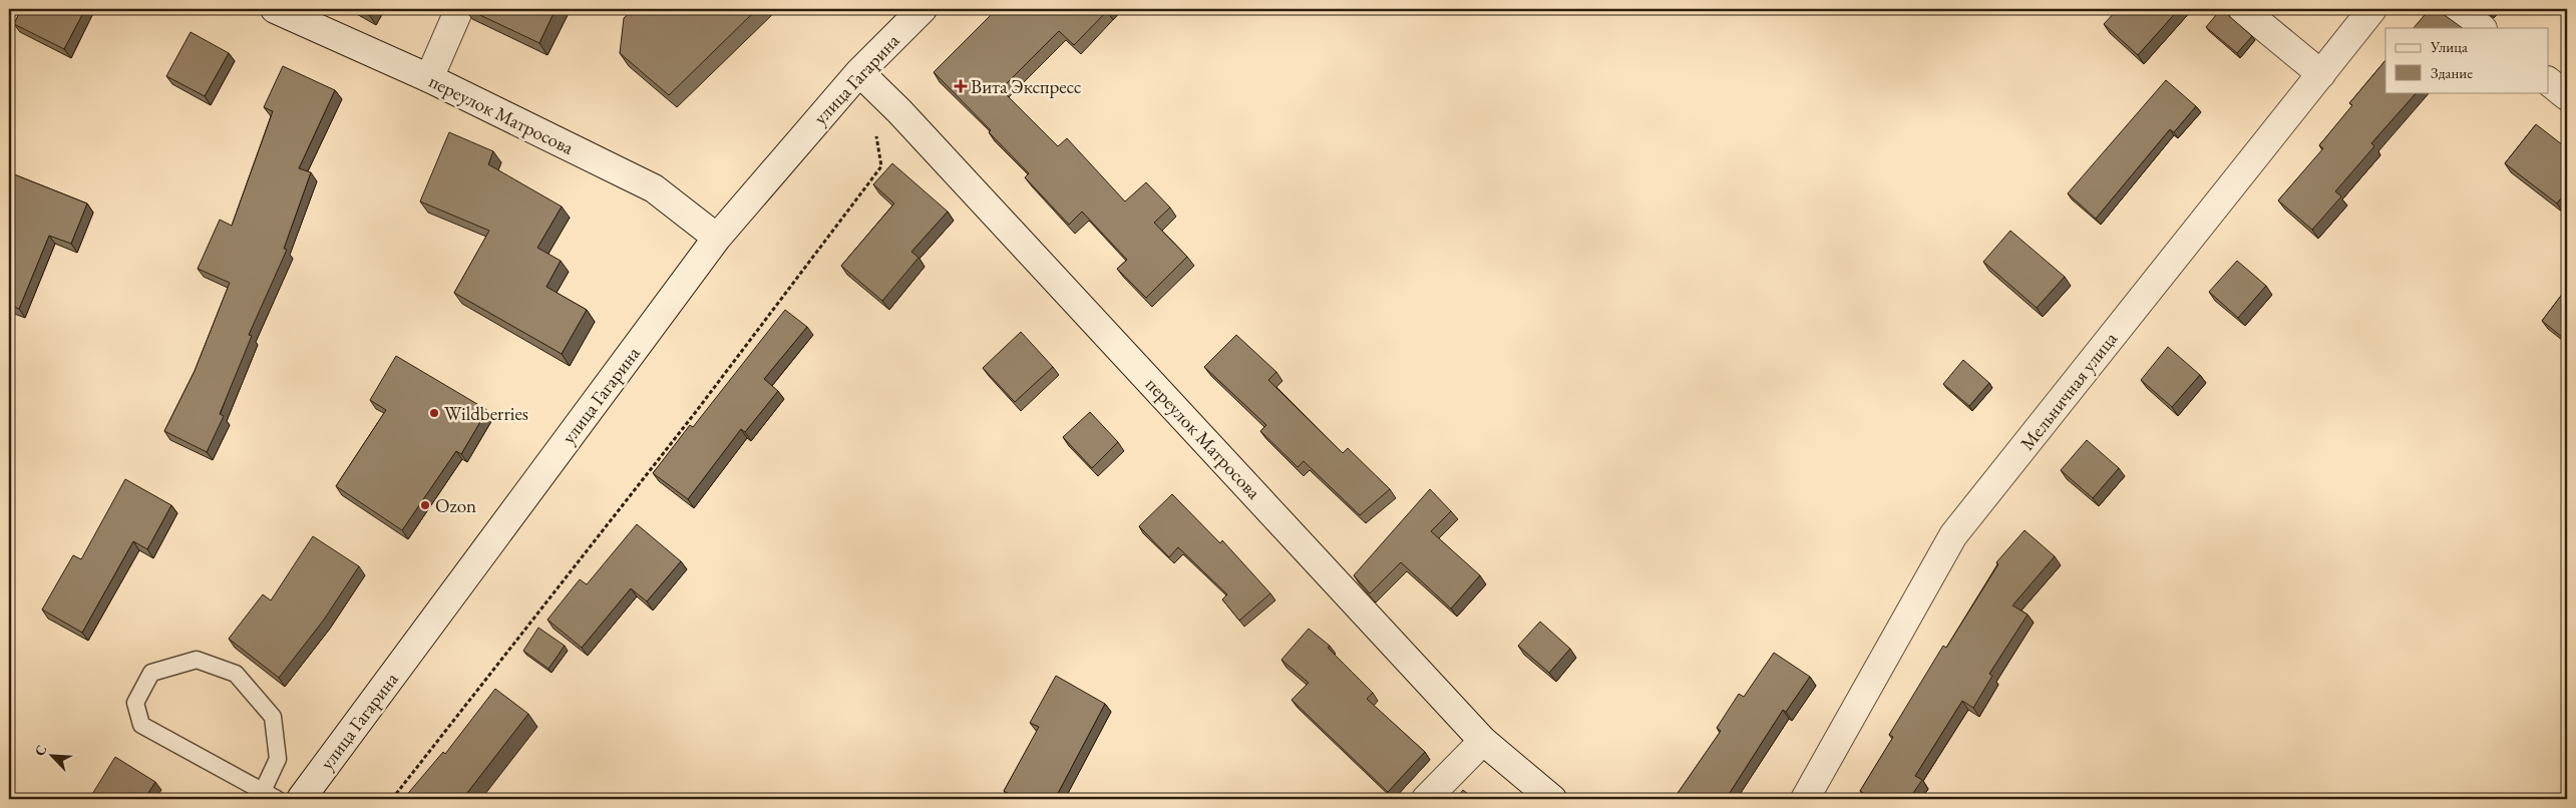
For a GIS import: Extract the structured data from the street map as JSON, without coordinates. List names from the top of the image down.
{
  "streets": {
    "main road": ["улица Гагарина", "переулок Матросова", "Мельничная улица"]
  },
  "crossings": [
    ["улица Гагарина", "переулок Матросова"]
  ],
  "places": {
    "health": ["Вита Экспресс"],
    "other": ["Wildberries", "Ozon"]
  },
  "legend": ["Улица", "Здание"],
  "north": "top left"
}
